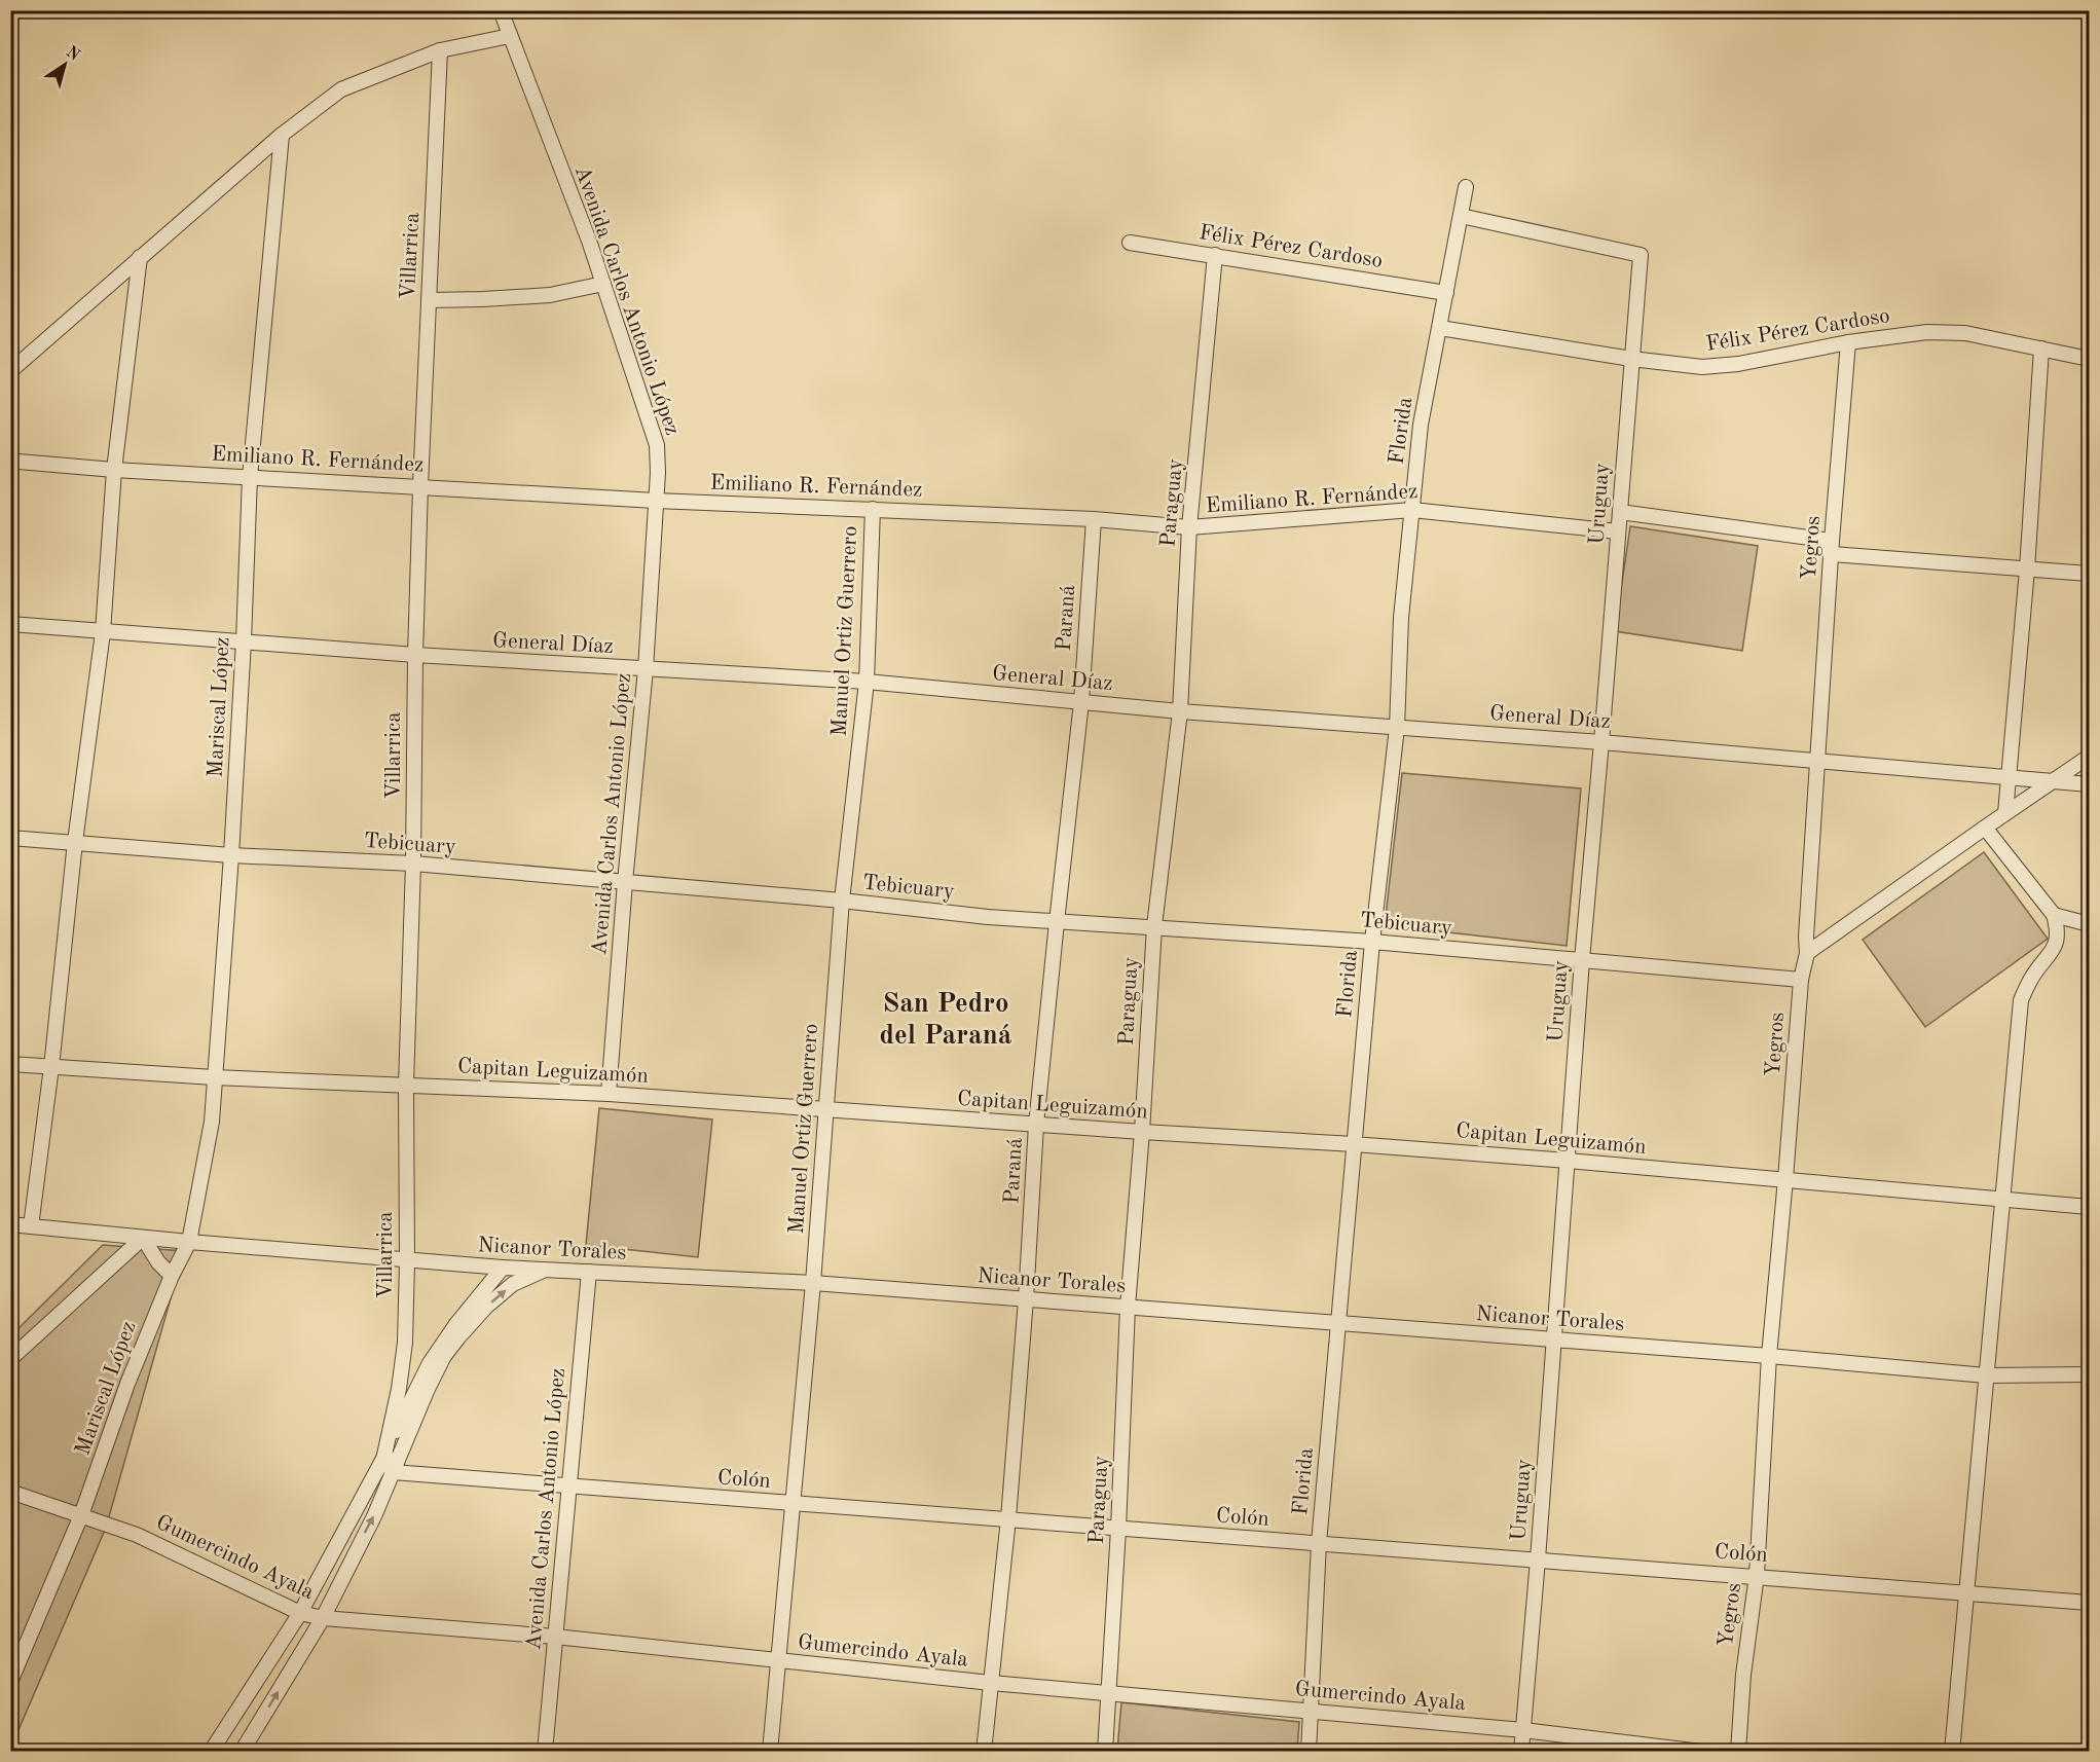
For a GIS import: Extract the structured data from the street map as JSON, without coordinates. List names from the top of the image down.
{
  "streets": {
    "street": [
      "Félix Pérez Cardoso",
      "Villarrica",
      "Avenida Carlos Antonio López",
      "Florida",
      "Emiliano R. Fernández",
      "Paraguay",
      "Uruguay",
      "Yegros",
      "Paraná",
      "Manuel Ortiz Guerrero",
      "General Díaz",
      "Mariscal López",
      "Tebicuary",
      "Capitan Leguizamón",
      "Nicanor Torales",
      "Colón",
      "Gumercindo Ayala"
    ]
  },
  "crossings": [
    ["Félix Pérez Cardoso", "Florida"],
    ["Félix Pérez Cardoso", "Paraguay"],
    ["Félix Pérez Cardoso", "Uruguay"],
    ["Félix Pérez Cardoso", "Yegros"],
    ["Villarrica", "Emiliano R. Fernández"],
    ["Villarrica", "General Díaz"],
    ["Villarrica", "Tebicuary"],
    ["Villarrica", "Capitan Leguizamón"],
    ["Villarrica", "Nicanor Torales"],
    ["Villarrica", "Gumercindo Ayala"],
    ["Avenida Carlos Antonio López", "Emiliano R. Fernández"],
    ["Avenida Carlos Antonio López", "General Díaz"],
    ["Avenida Carlos Antonio López", "Tebicuary"],
    ["Avenida Carlos Antonio López", "Capitan Leguizamón"],
    ["Avenida Carlos Antonio López", "Nicanor Torales"],
    ["Avenida Carlos Antonio López", "Colón"],
    ["Avenida Carlos Antonio López", "Gumercindo Ayala"],
    ["Florida", "Emiliano R. Fernández"],
    ["Florida", "Uruguay"],
    ["Florida", "General Díaz"],
    ["Florida", "Tebicuary"],
    ["Florida", "Capitan Leguizamón"],
    ["Florida", "Nicanor Torales"],
    ["Florida", "Colón"],
    ["Florida", "Gumercindo Ayala"],
    ["Emiliano R. Fernández", "Paraguay"],
    ["Emiliano R. Fernández", "Uruguay"],
    ["Emiliano R. Fernández", "Paraná"],
    ["Emiliano R. Fernández", "Manuel Ortiz Guerrero"],
    ["Emiliano R. Fernández", "Mariscal López"],
    ["Paraguay", "General Díaz"],
    ["Paraguay", "Tebicuary"],
    ["Paraguay", "Capitan Leguizamón"],
    ["Paraguay", "Nicanor Torales"],
    ["Paraguay", "Colón"],
    ["Paraguay", "Gumercindo Ayala"],
    ["Uruguay", "General Díaz"],
    ["Uruguay", "Tebicuary"],
    ["Uruguay", "Capitan Leguizamón"],
    ["Uruguay", "Nicanor Torales"],
    ["Uruguay", "Colón"],
    ["Uruguay", "Gumercindo Ayala"],
    ["Yegros", "General Díaz"],
    ["Yegros", "Tebicuary"],
    ["Yegros", "Capitan Leguizamón"],
    ["Yegros", "Nicanor Torales"],
    ["Yegros", "Colón"],
    ["Paraná", "General Díaz"],
    ["Paraná", "Tebicuary"],
    ["Paraná", "Capitan Leguizamón"],
    ["Paraná", "Nicanor Torales"],
    ["Paraná", "Colón"],
    ["Paraná", "Gumercindo Ayala"],
    ["Manuel Ortiz Guerrero", "General Díaz"],
    ["Manuel Ortiz Guerrero", "Tebicuary"],
    ["Manuel Ortiz Guerrero", "Capitan Leguizamón"],
    ["Manuel Ortiz Guerrero", "Nicanor Torales"],
    ["Manuel Ortiz Guerrero", "Colón"],
    ["Manuel Ortiz Guerrero", "Gumercindo Ayala"],
    ["General Díaz", "Mariscal López"],
    ["Mariscal López", "Tebicuary"],
    ["Mariscal López", "Capitan Leguizamón"],
    ["Mariscal López", "Nicanor Torales"],
    ["Mariscal López", "Gumercindo Ayala"]
  ],
  "districts": ["San Pedro del Paraná"],
  "north": "top right"
}
